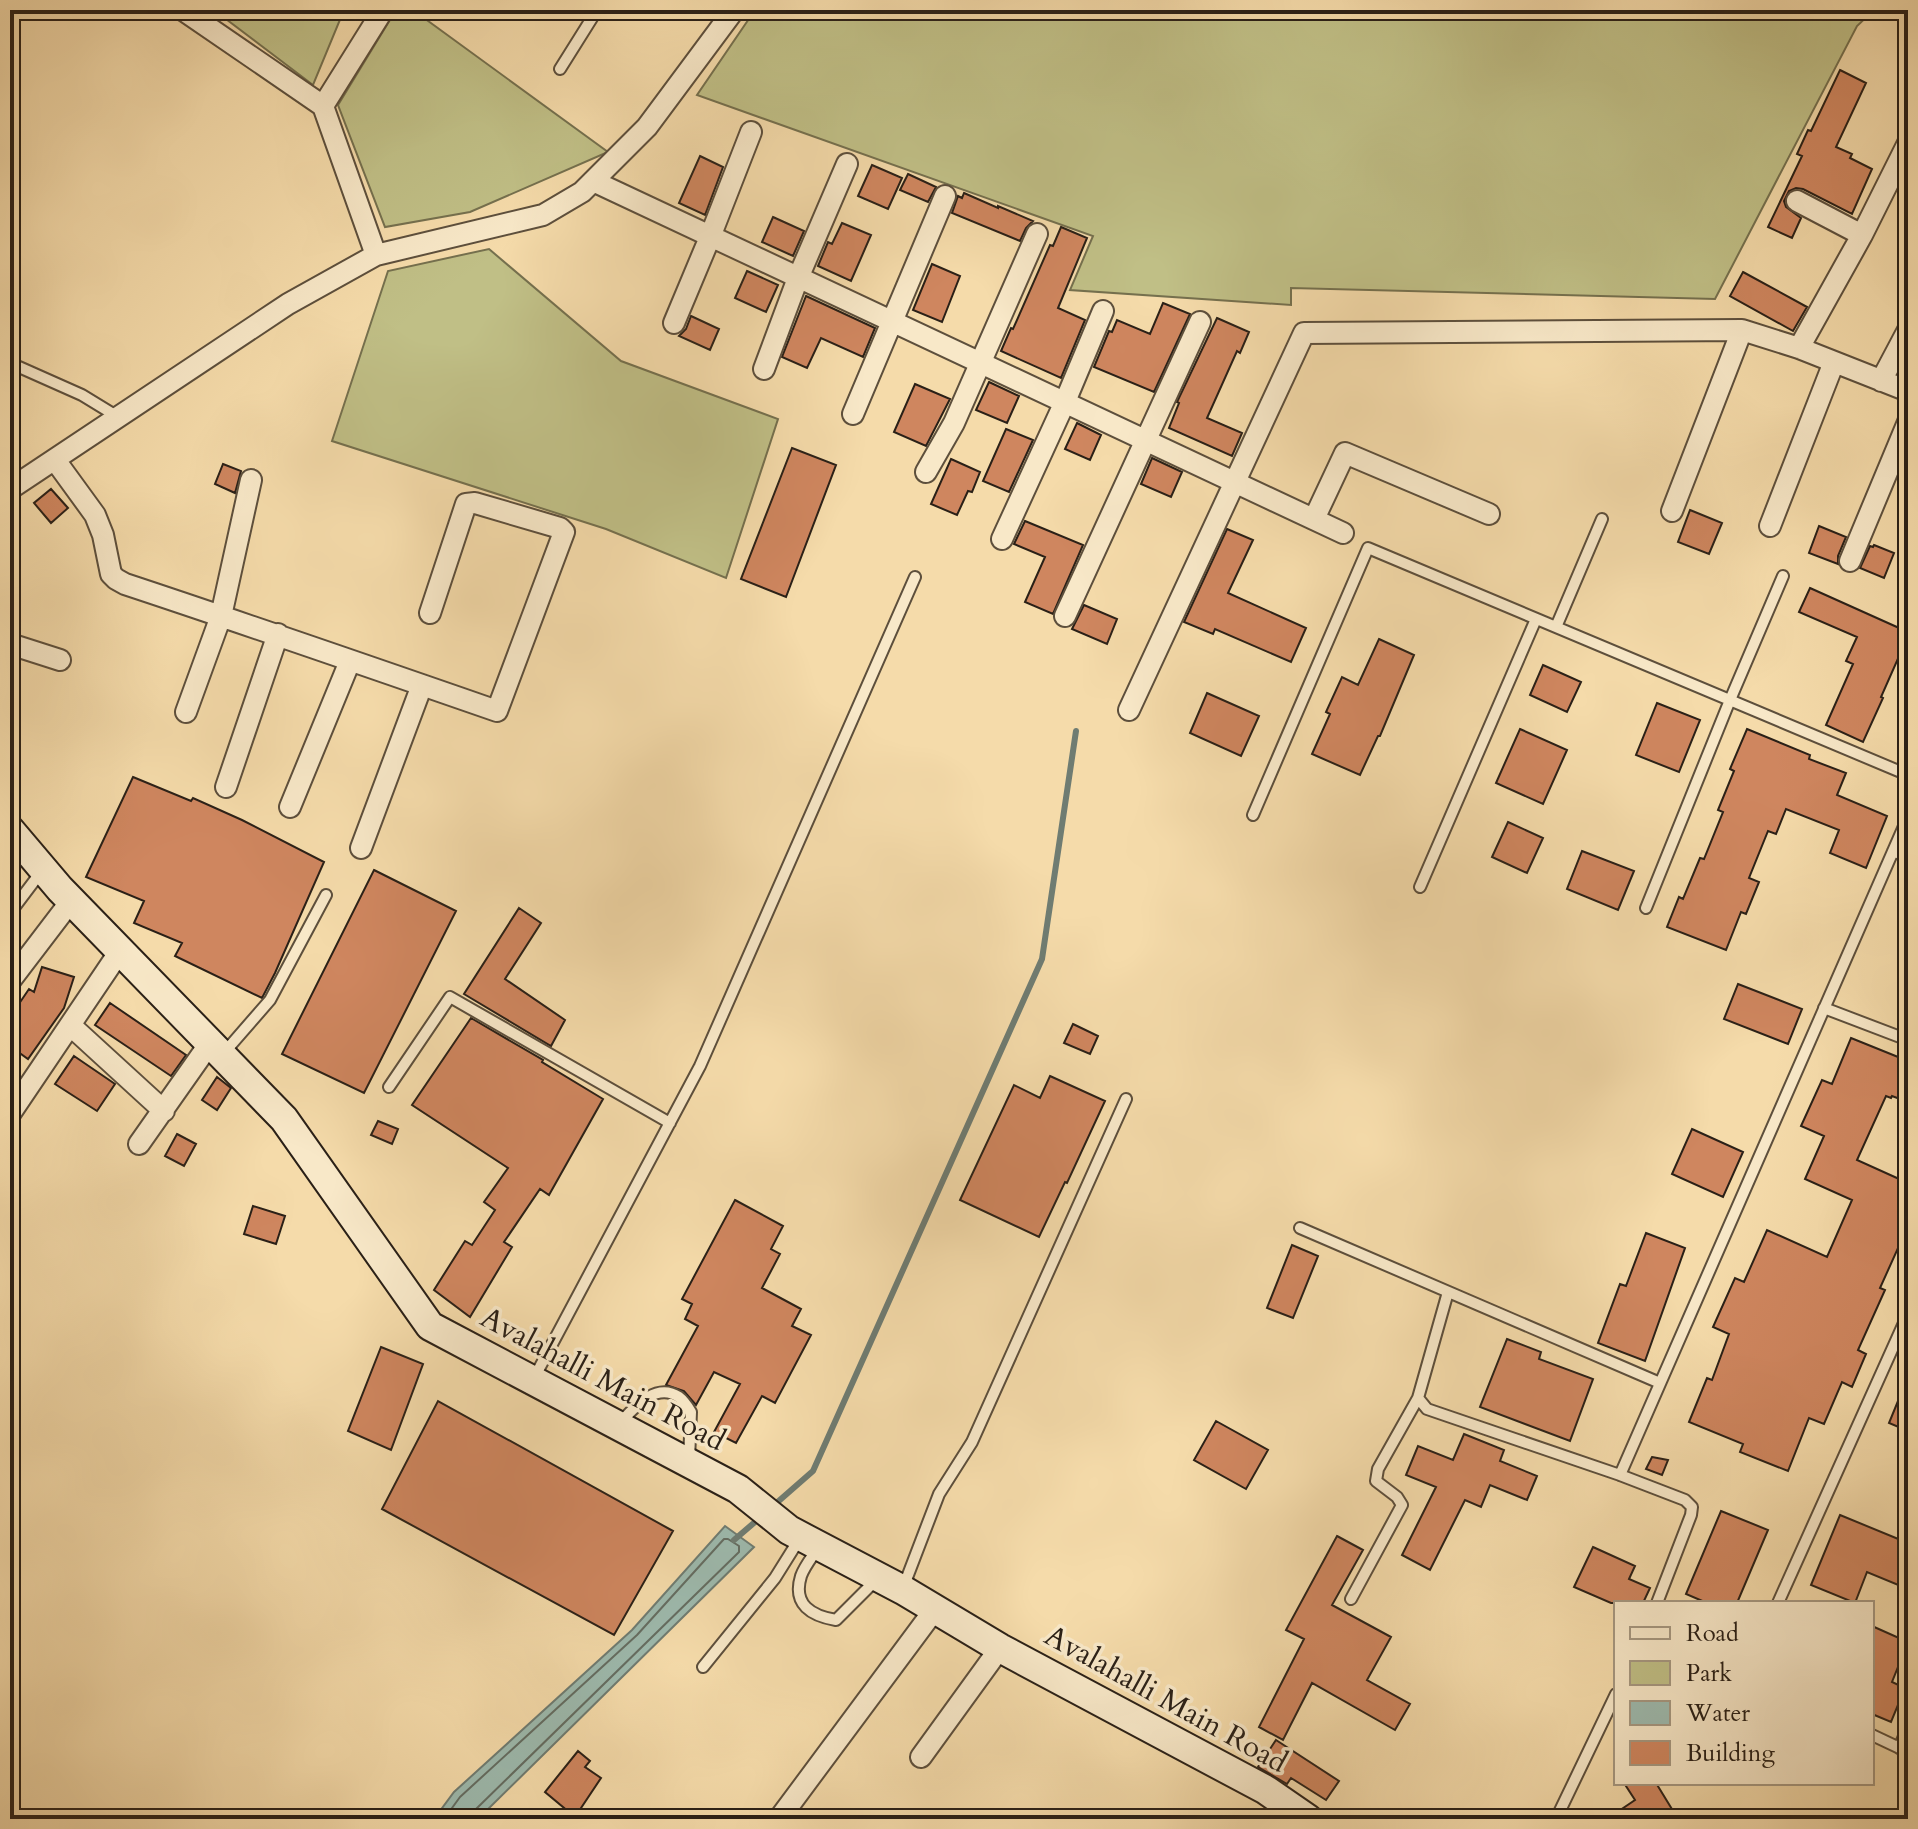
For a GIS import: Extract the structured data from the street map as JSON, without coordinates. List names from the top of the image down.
{
  "streets": {
    "main road": ["Avalahalli Main Road"]
  },
  "legend": [
    "Road",
    "Park",
    "Water",
    "Building"
  ]
}
